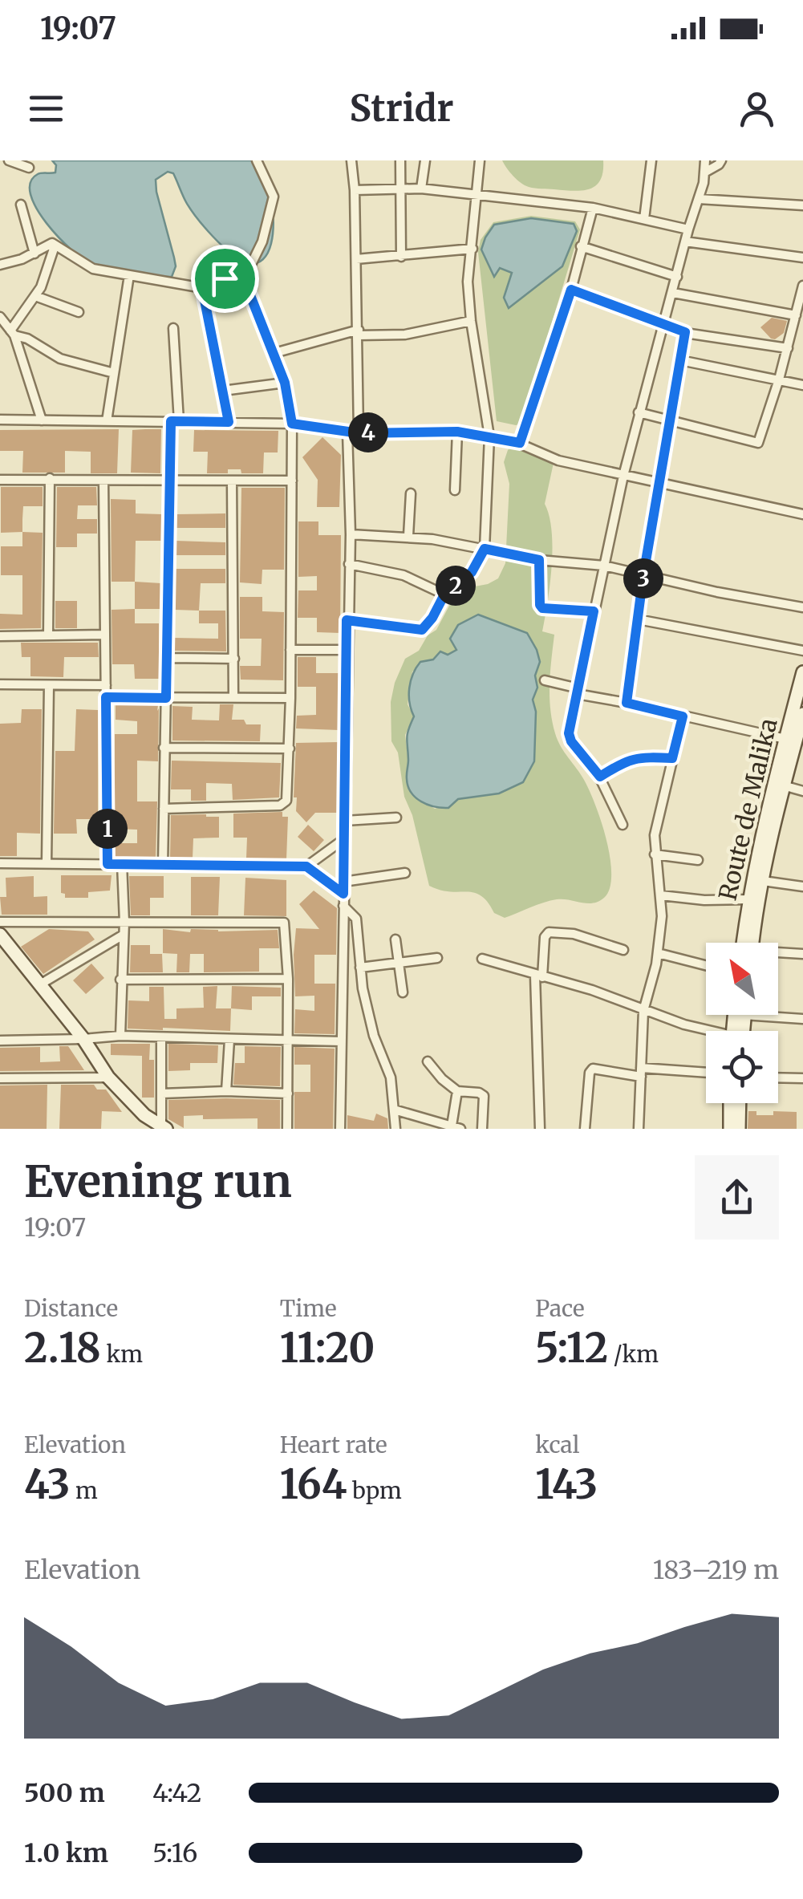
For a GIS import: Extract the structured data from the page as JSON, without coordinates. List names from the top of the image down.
{
  "streets": {
    "main road": ["Route de Malika"]
  },
  "north": "top left",
  "page": {
    "status": "19:07",
    "header": "Stridr",
    "pins": [
      "4",
      "3",
      "2",
      "1"
    ],
    "heading": ["Evening run", "19:07"],
    "stats": [
      ["Distance", "2.18 km"],
      ["Time", "11:20"],
      ["Pace", "5:12 /km"],
      ["Elevation", "43 m"],
      ["Heart rate", "164 bpm"],
      ["kcal", "143"]
    ],
    "chart": ["Elevation", "183–219 m"],
    "list": [
      {
        "name": "500 m",
        "note": "4:42"
      },
      {
        "name": "1.0 km",
        "note": "5:16"
      }
    ]
  }
}
